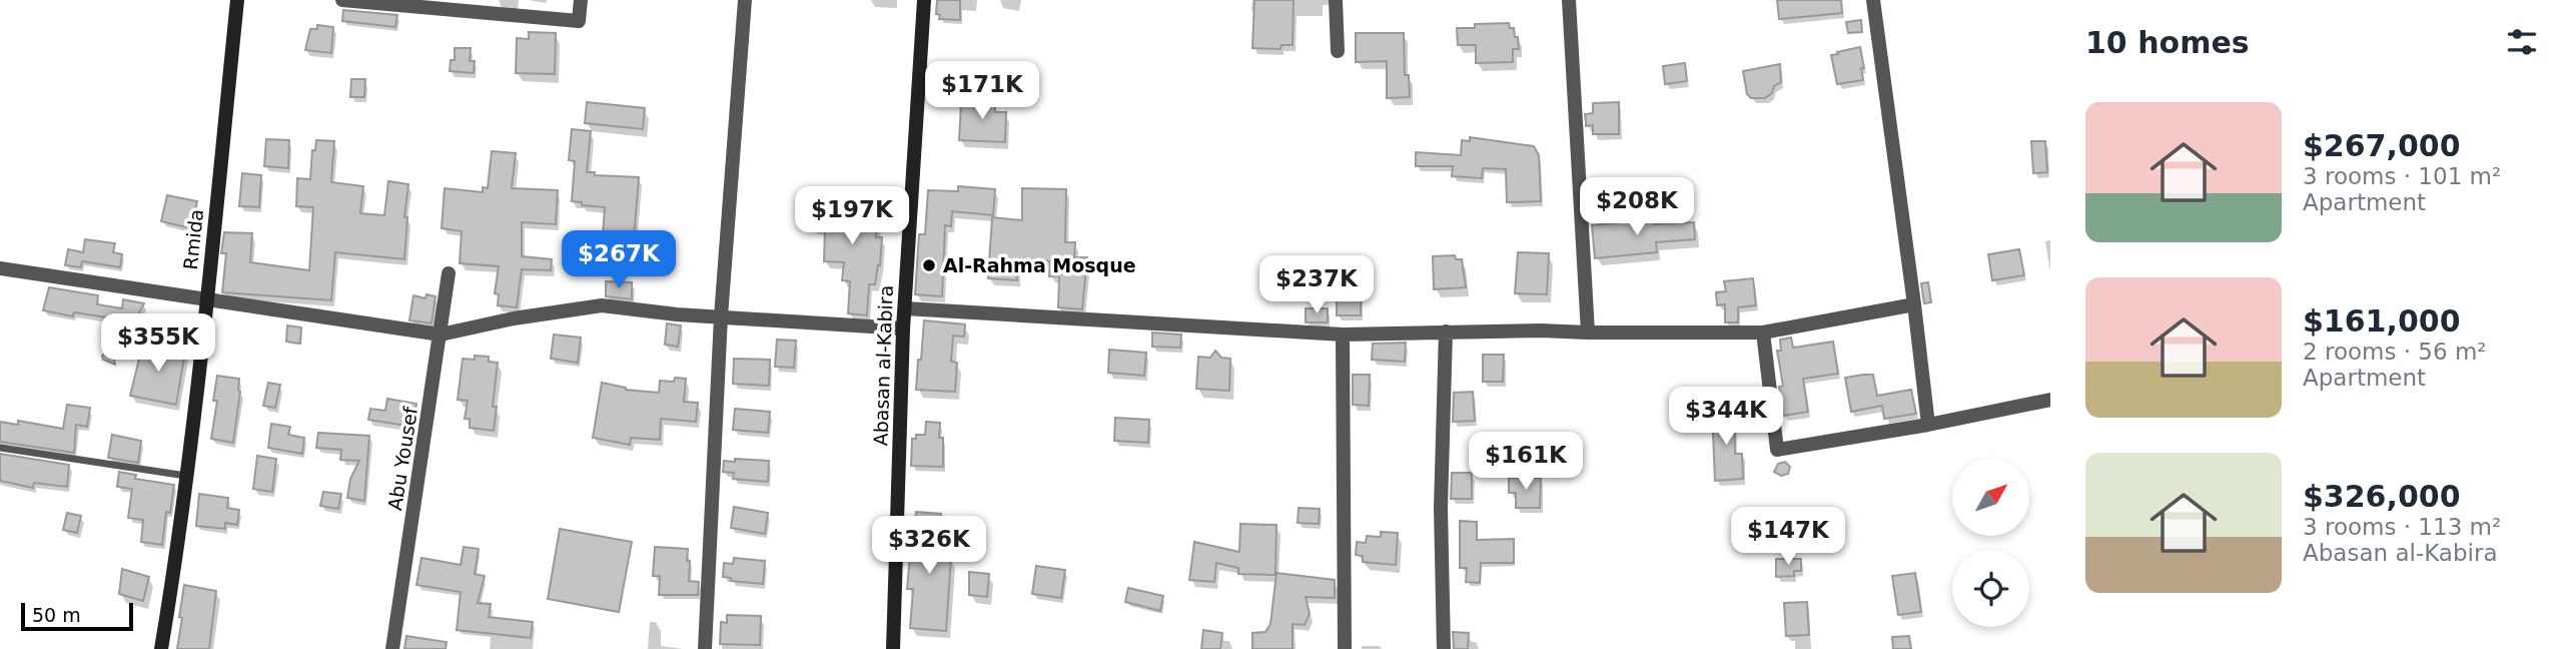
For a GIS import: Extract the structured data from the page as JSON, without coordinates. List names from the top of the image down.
{
  "streets": {
    "street": ["Rmida", "Abasan al-Kabira", "Abu Yousef"]
  },
  "places": ["Al-Rahma Mosque"],
  "scale_bar": "50 m",
  "north": "top right",
  "page": {
    "heading": "10 homes",
    "price": [
      "$171K",
      "$208K",
      "$197K",
      "$267K",
      "$237K",
      "$355K",
      "$344K",
      "$161K",
      "$147K",
      "$326K"
    ],
    "list": [
      {
        "name": "$267,000",
        "note": "3 rooms · 101 m² · Apartment"
      },
      {
        "name": "$161,000",
        "note": "2 rooms · 56 m² · Apartment"
      },
      {
        "name": "$326,000",
        "note": "3 rooms · 113 m² · Abasan al-Kabira"
      }
    ],
    "scale": "50 m"
  }
}
